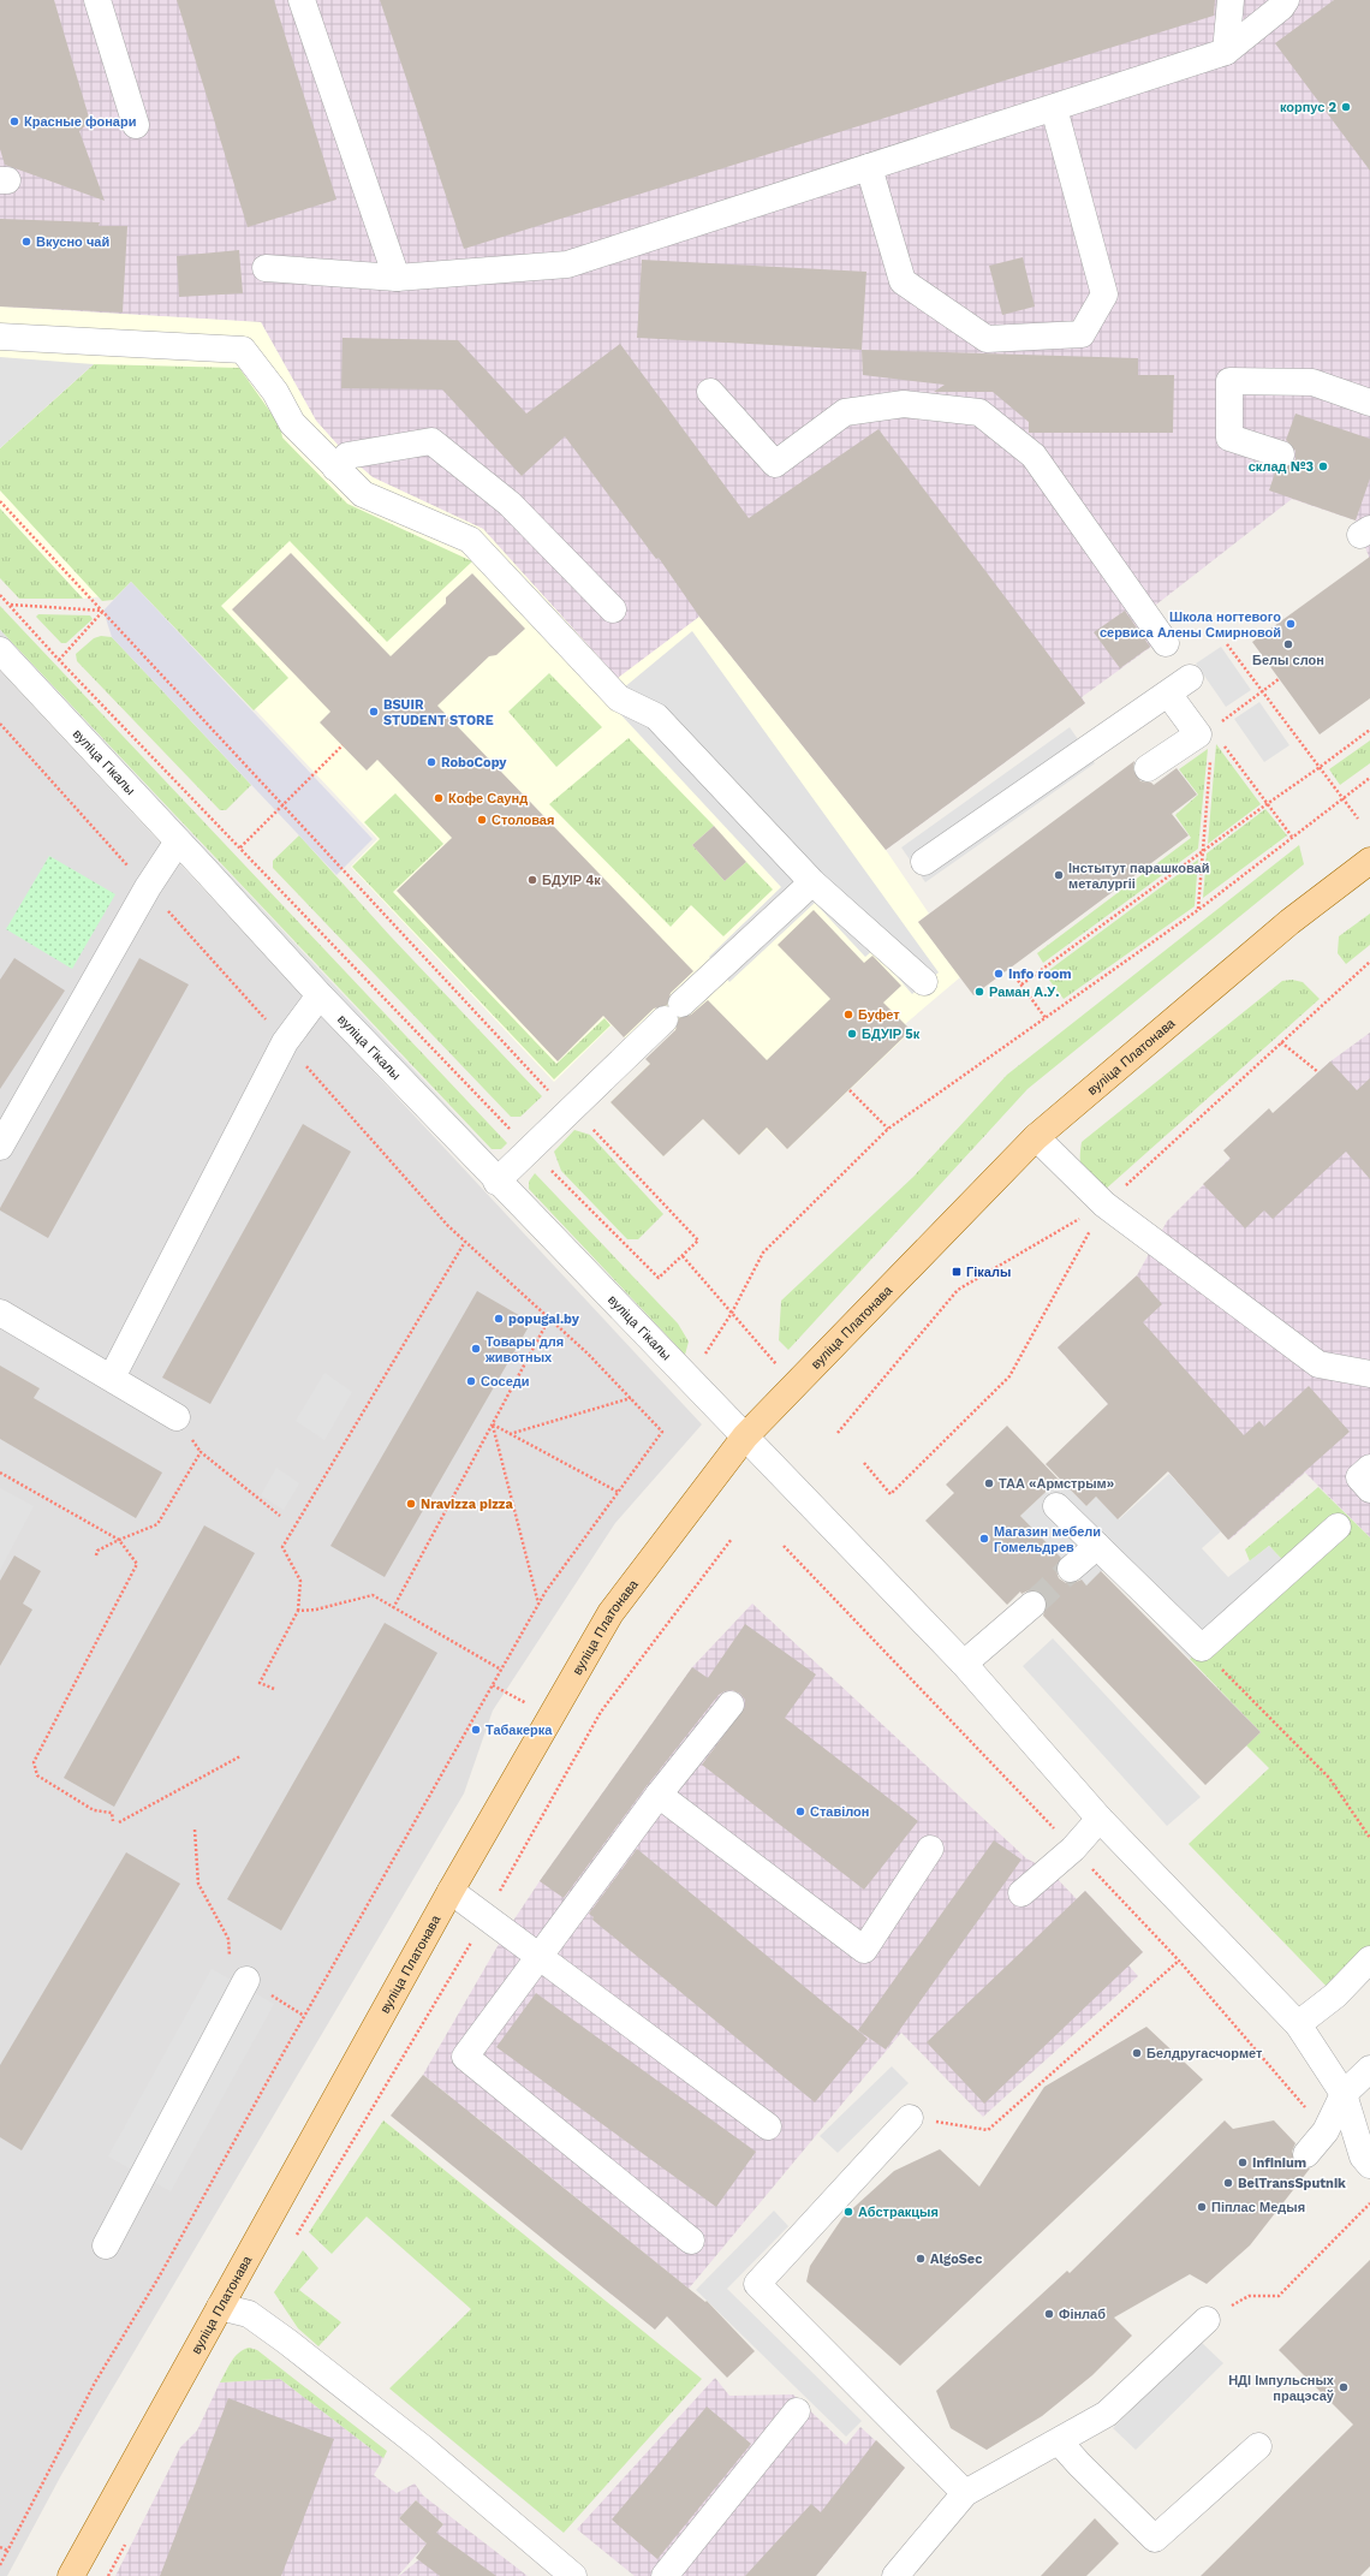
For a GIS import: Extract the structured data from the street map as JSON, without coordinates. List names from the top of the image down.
{
  "streets": {
    "main road": ["вуліца Платонава"],
    "street": ["вуліца Гікалы"]
  },
  "crossings": [
    ["вуліца Гікалы", "вуліца Платонава"]
  ],
  "places": {
    "other": [
      "корпус 2",
      "Красные фонари",
      "Вкусно чай",
      "склад №3",
      "Школа ногтевого сервиса Алены Смирновой",
      "Белы слон",
      "BSUIR STUDENT STORE",
      "RoboCopy",
      "Кофе Саунд",
      "Столовая",
      "Інстытут парашковай металургіі",
      "БДУІР 4к",
      "Info room",
      "Раман А.У.",
      "Буфет",
      "БДУІР 5к",
      "popugai.by",
      "Товары для животных",
      "Соседи",
      "ТАА «Армстрым»",
      "Nravizza pizza",
      "Магазин мебели Гомельдрев",
      "Табакерка",
      "Ставілон",
      "Белдругасчормет",
      "Infinium",
      "BelTransSputnik",
      "Піплас Медыя",
      "Абстракцыя",
      "AlgoSec",
      "Фінлаб",
      "НДІ Імпульсных працэсаў"
    ],
    "transit": ["Гікалы"]
  }
}
